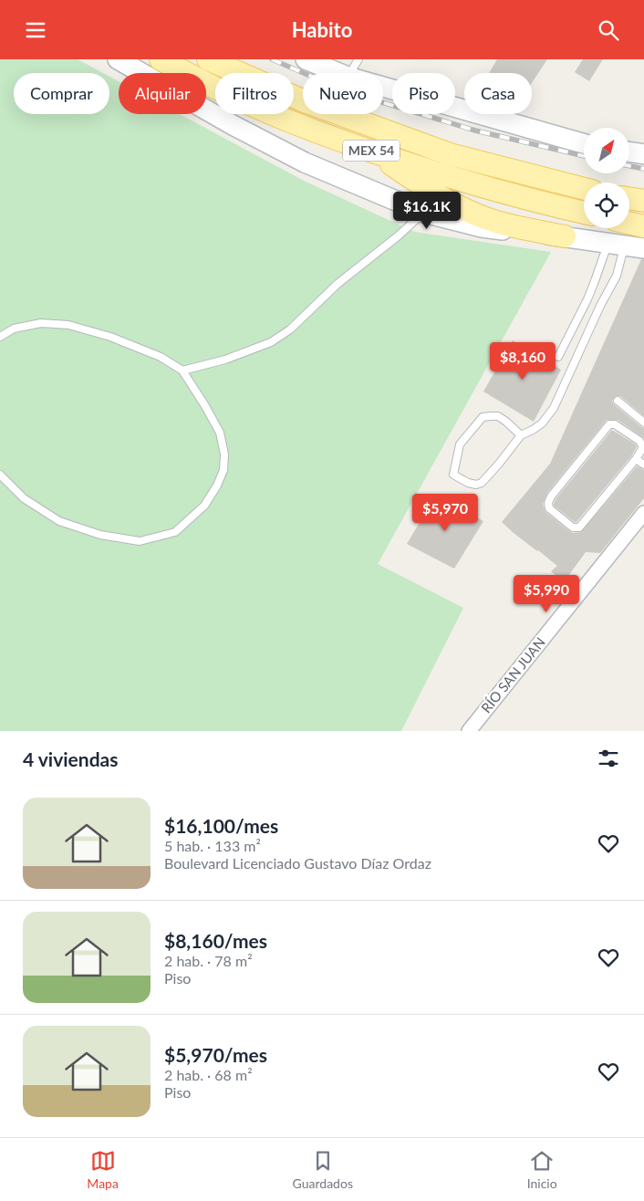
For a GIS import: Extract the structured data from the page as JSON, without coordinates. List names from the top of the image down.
{
  "streets": {
    "main road": ["MEX 54"],
    "street": ["RÍO SAN JUAN"]
  },
  "north": "top right",
  "page": {
    "header": "Habito",
    "chip": [
      "Comprar",
      "Alquilar",
      "Filtros",
      "Nuevo",
      "Piso",
      "Casa"
    ],
    "price": [
      "$16.1K",
      "$8,160",
      "$5,970",
      "$5,990"
    ],
    "heading": "4 viviendas",
    "list": [
      {
        "name": "$16,100/mes",
        "note": "5 hab. · 133 m² · Boulevard Licenciado Gustavo Díaz Ordaz"
      },
      {
        "name": "$8,160/mes",
        "note": "2 hab. · 78 m² · Piso"
      },
      {
        "name": "$5,970/mes",
        "note": "2 hab. · 68 m² · Piso"
      }
    ],
    "tabs": ["Mapa", "Guardados", "Inicio"]
  }
}
